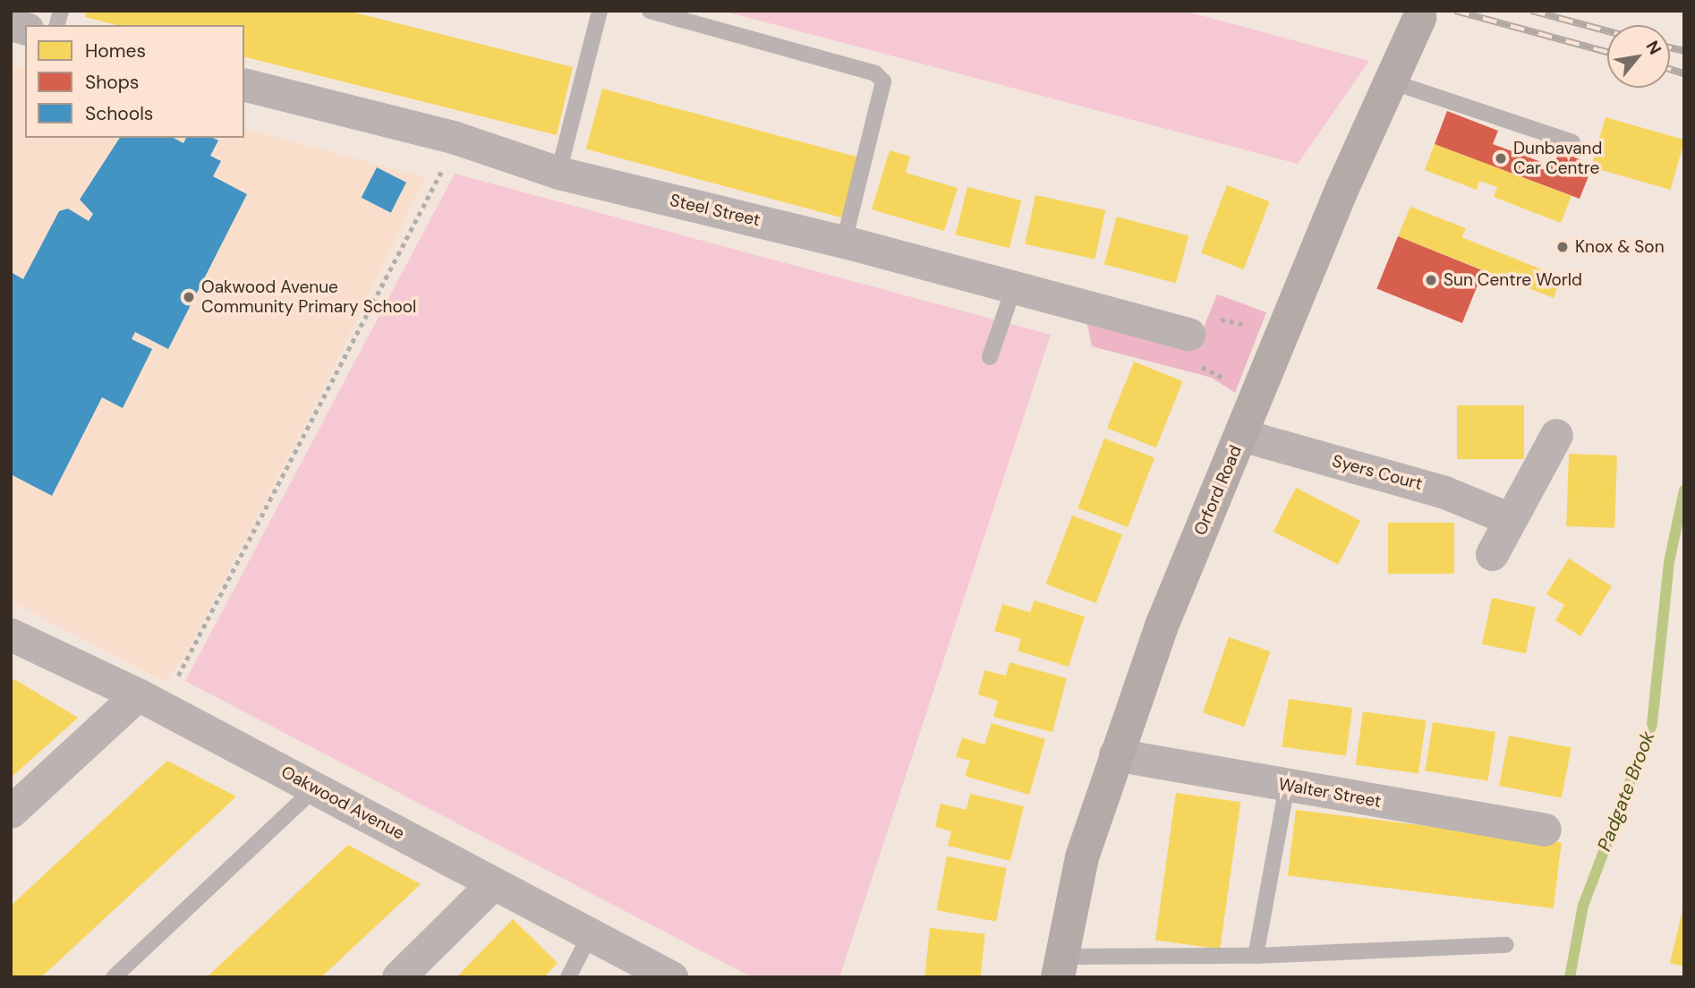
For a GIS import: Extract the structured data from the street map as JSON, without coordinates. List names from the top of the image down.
{
  "streets": {
    "main road": ["Orford Road"],
    "street": [
      "Steel Street",
      "Syers Court",
      "Walter Street",
      "Oakwood Avenue"
    ]
  },
  "crossings": [
    ["Syers Court", "Orford Road"],
    ["Orford Road", "Walter Street"]
  ],
  "water": ["Padgate Brook"],
  "places": [
    "Dunbavand Car Centre",
    "Knox & Son",
    "Sun Centre World",
    "Oakwood Avenue Community Primary School"
  ],
  "legend": ["Homes", "Shops", "Schools"],
  "north": "top right"
}
